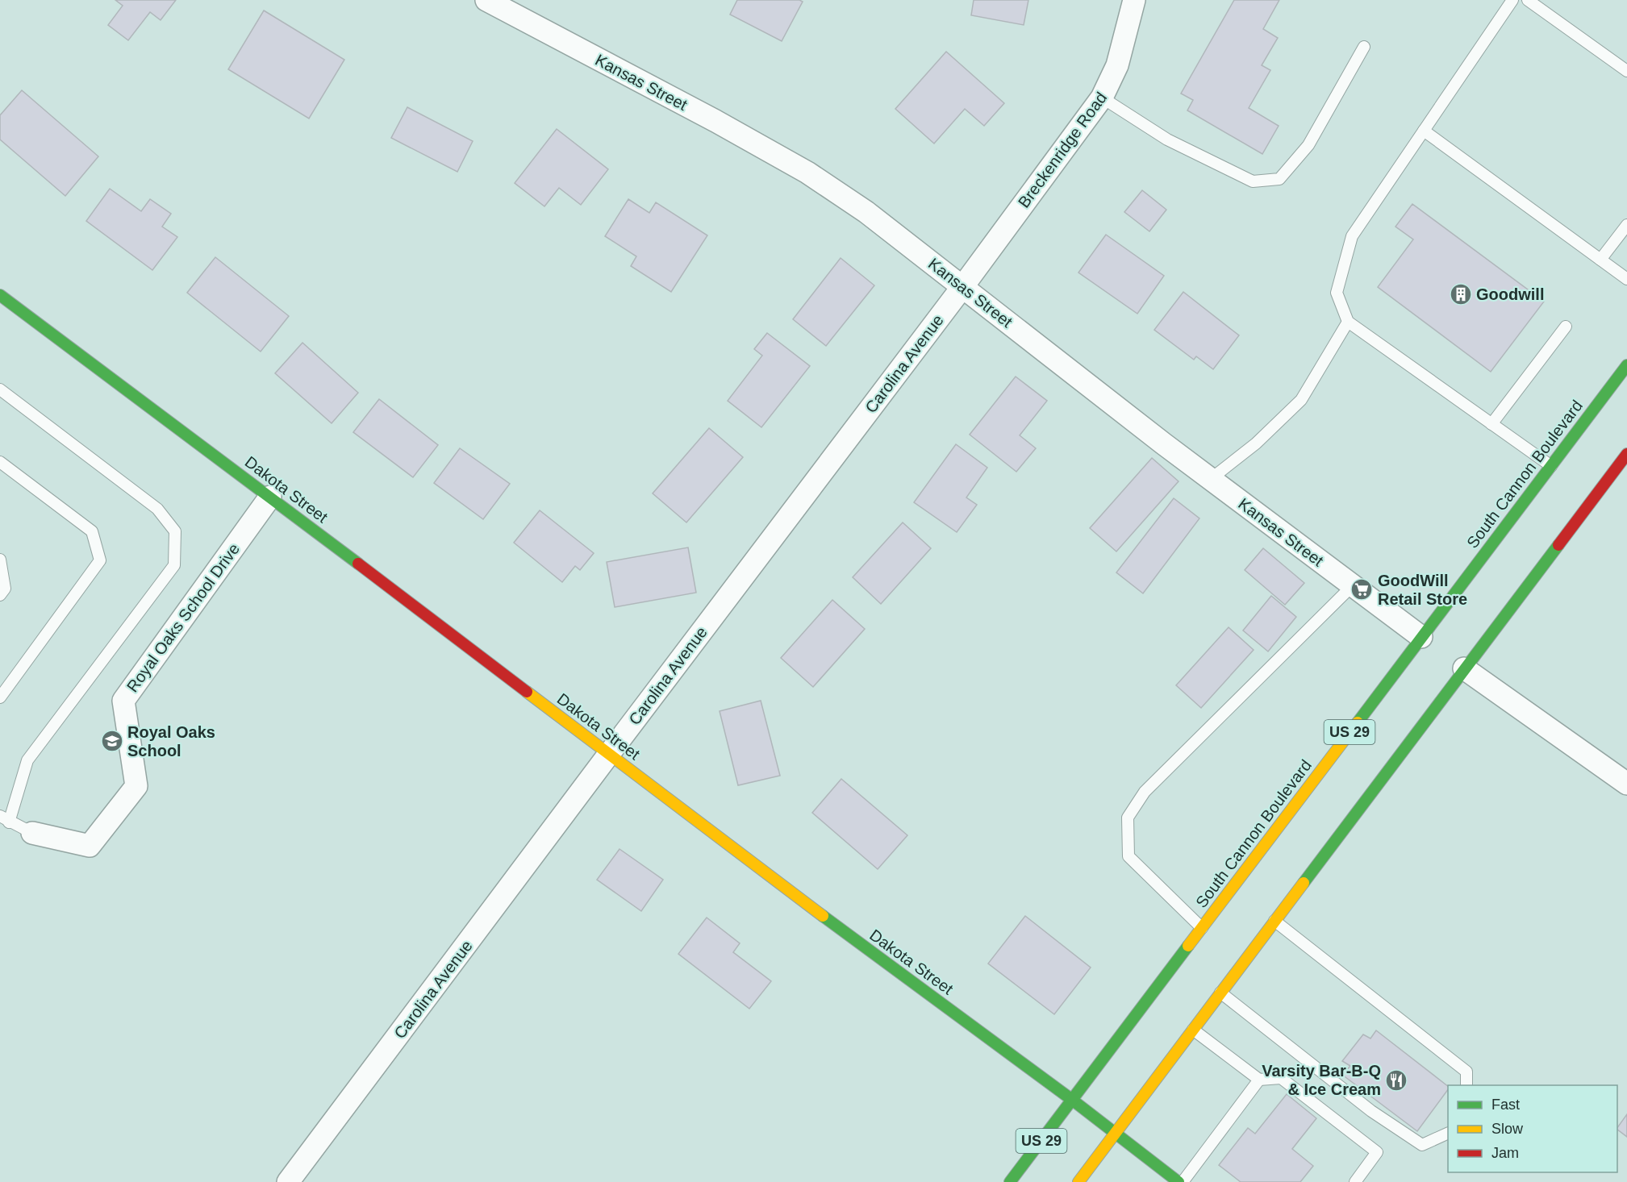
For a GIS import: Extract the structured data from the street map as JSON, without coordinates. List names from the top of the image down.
{
  "streets": {
    "main road": ["South Cannon Boulevard", "Dakota Street", "US 29"],
    "street": [
      "Kansas Street",
      "Breckenridge Road",
      "Carolina Avenue",
      "Royal Oaks School Drive"
    ]
  },
  "crossings": [
    ["Kansas Street", "Breckenridge Road"],
    ["Kansas Street", "Carolina Avenue"],
    ["Kansas Street", "South Cannon Boulevard"],
    ["Breckenridge Road", "Carolina Avenue"],
    ["Carolina Avenue", "Dakota Street"],
    ["South Cannon Boulevard", "Dakota Street"],
    ["Dakota Street", "Royal Oaks School Drive"]
  ],
  "places": {
    "building": ["Goodwill"],
    "supermarket": ["GoodWill Retail Store"],
    "school or university": ["Royal Oaks School"],
    "restaurant": ["Varsity Bar-B-Q & Ice Cream"]
  },
  "legend": ["Fast", "Slow", "Jam"]
}
